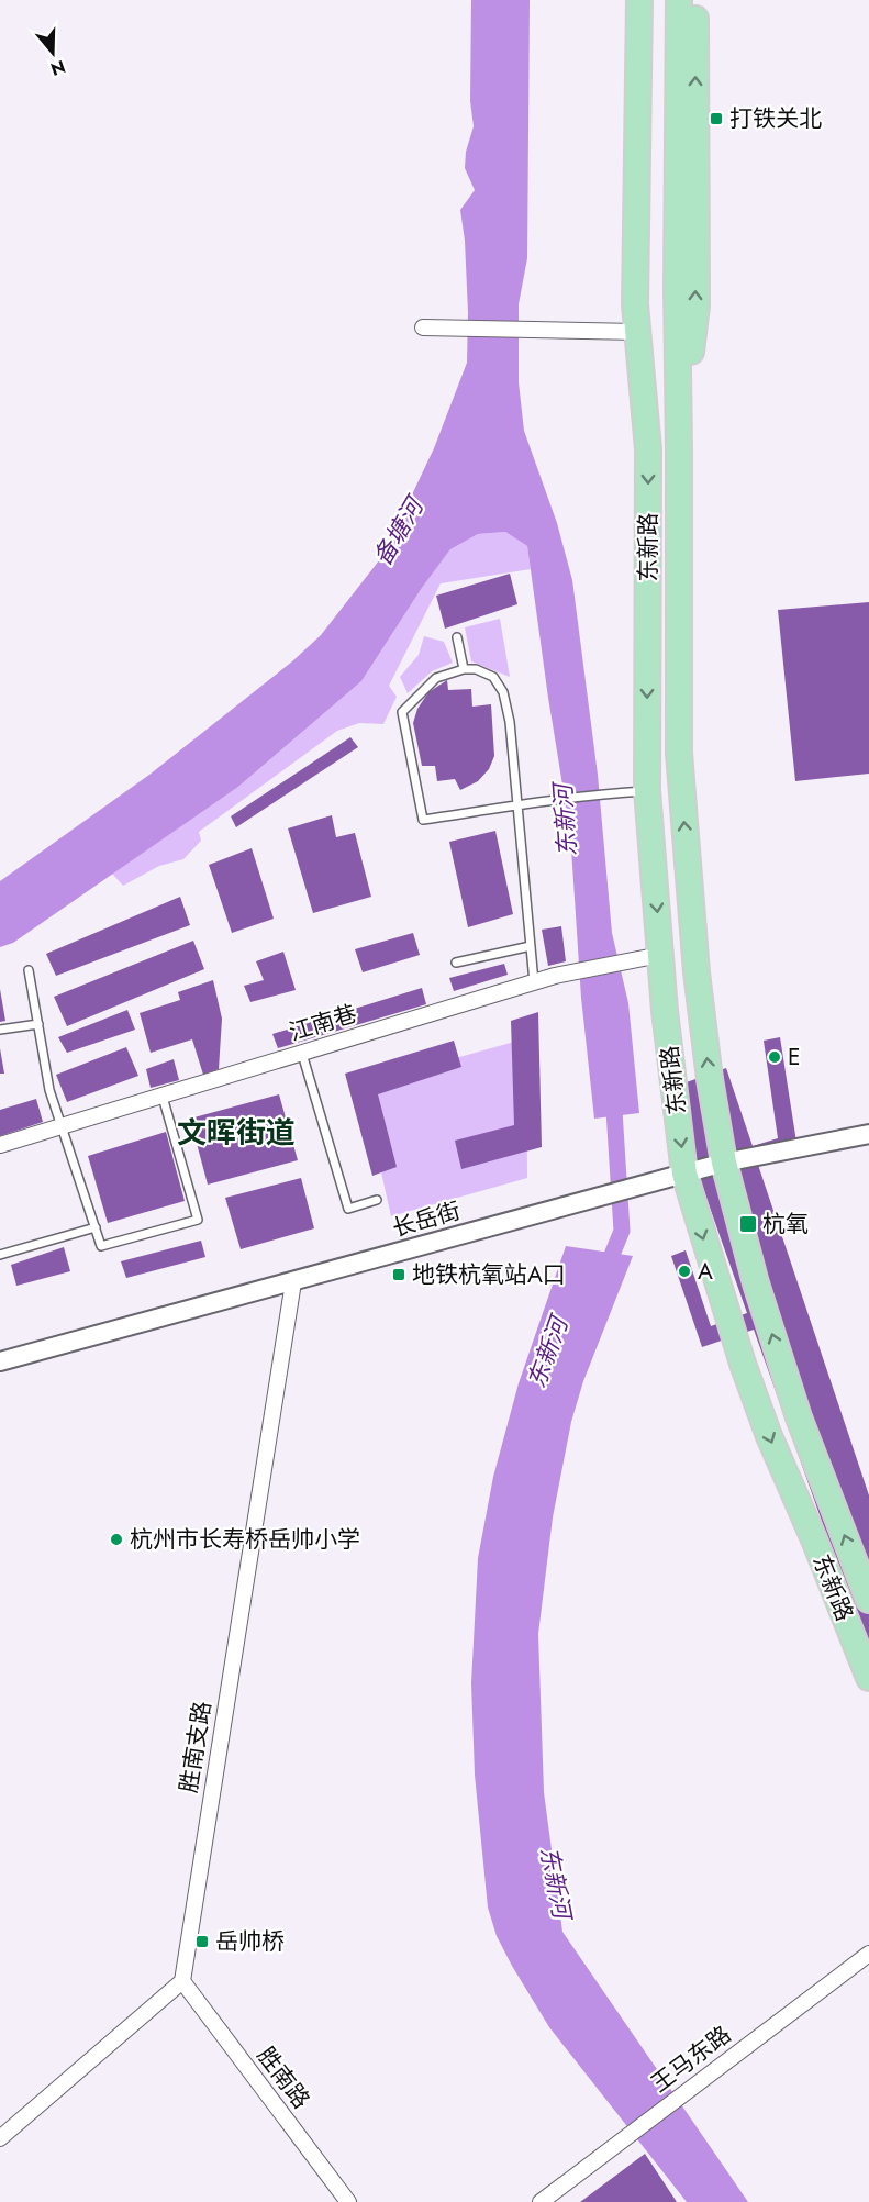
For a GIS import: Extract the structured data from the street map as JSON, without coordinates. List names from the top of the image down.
{
  "streets": {
    "main road": ["东新路"],
    "street": [
      "江南巷",
      "长岳街",
      "胜南支路",
      "王马东路",
      "胜南路"
    ]
  },
  "crossings": [
    ["东新路", "江南巷"],
    ["东新路", "长岳街"],
    ["长岳街", "胜南支路"],
    ["胜南支路", "胜南路"]
  ],
  "districts": ["文晖街道"],
  "water": ["备塘河", "东新河"],
  "places": {
    "transit": [
      "打铁关北",
      "杭氧",
      "地铁杭氧站A口",
      "岳帅桥"
    ],
    "other": ["E", "A", "杭州市长寿桥岳帅小学"]
  },
  "north": "bottom"
}
